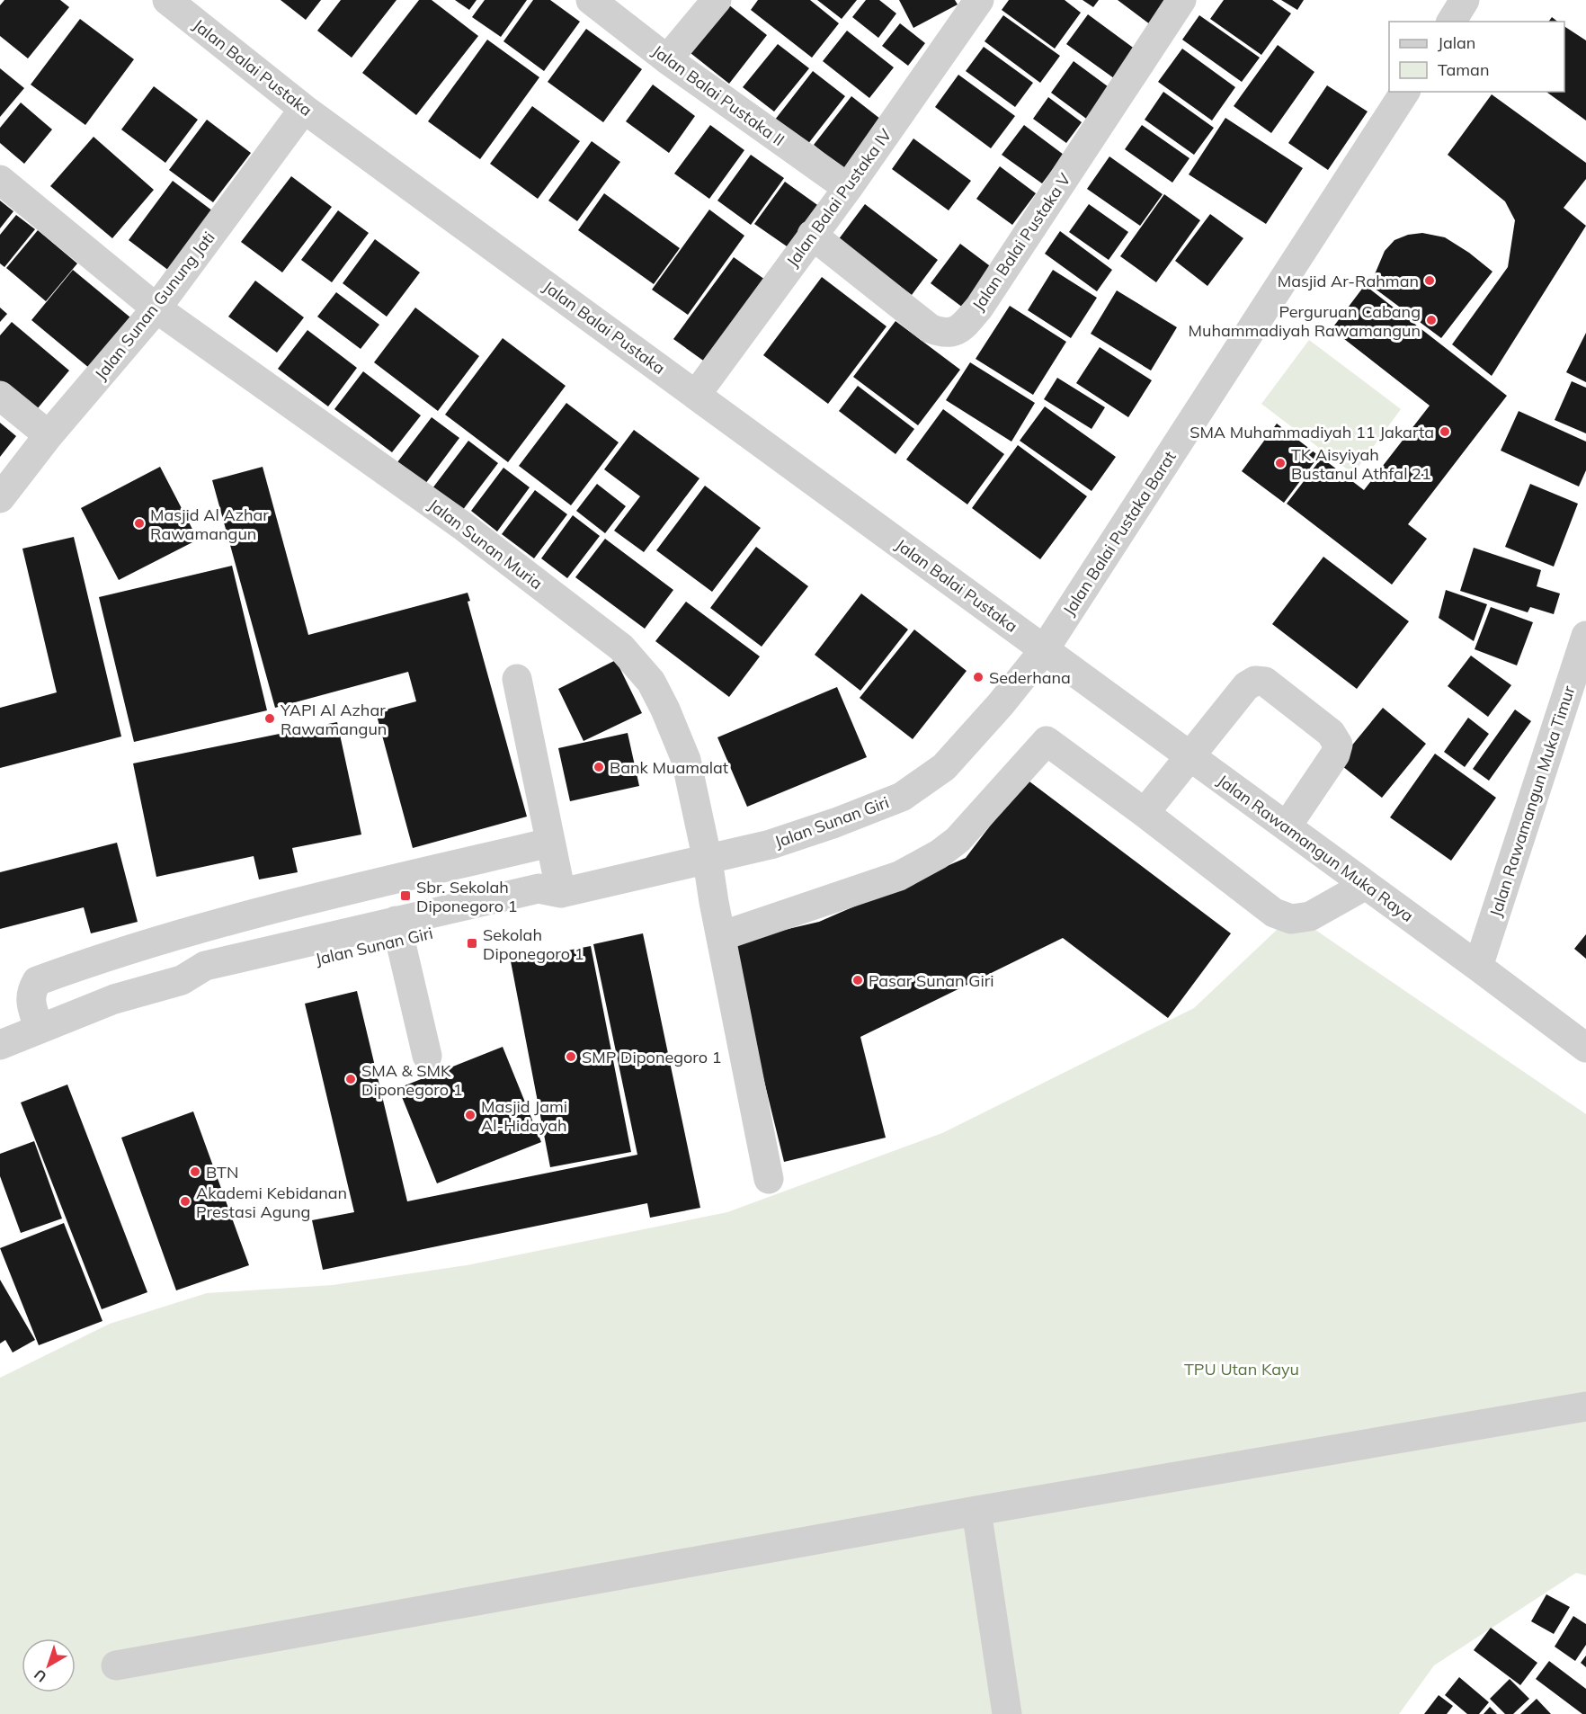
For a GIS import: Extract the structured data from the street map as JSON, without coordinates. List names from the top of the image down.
{
  "streets": {
    "street": [
      "Jalan Balai Pustaka",
      "Jalan Balai Pustaka II",
      "Jalan Balai Pustaka IV",
      "Jalan Balai Pustaka V",
      "Jalan Sunan Gunung Jati",
      "Jalan Balai Pustaka Barat",
      "Jalan Sunan Muria",
      "Jalan Rawamangun Muka Timur",
      "Jalan Sunan Giri",
      "Jalan Rawamangun Muka Raya"
    ]
  },
  "crossings": [
    ["Jalan Balai Pustaka", "Jalan Balai Pustaka IV"],
    ["Jalan Balai Pustaka", "Jalan Sunan Gunung Jati"],
    ["Jalan Balai Pustaka", "Jalan Balai Pustaka Barat"],
    ["Jalan Balai Pustaka", "Jalan Sunan Giri"],
    ["Jalan Balai Pustaka", "Jalan Rawamangun Muka Raya"],
    ["Jalan Balai Pustaka II", "Jalan Balai Pustaka IV"],
    ["Jalan Balai Pustaka IV", "Jalan Balai Pustaka V"],
    ["Jalan Sunan Gunung Jati", "Jalan Sunan Muria"],
    ["Jalan Balai Pustaka Barat", "Jalan Sunan Giri"],
    ["Jalan Balai Pustaka Barat", "Jalan Rawamangun Muka Raya"],
    ["Jalan Sunan Muria", "Jalan Sunan Giri"],
    ["Jalan Rawamangun Muka Timur", "Jalan Rawamangun Muka Raya"],
    ["Jalan Sunan Giri", "Jalan Rawamangun Muka Raya"]
  ],
  "parks": ["TPU Utan Kayu"],
  "places": {
    "other": [
      "Masjid Ar-Rahman",
      "Perguruan Cabang Muhammadiyah Rawamangun",
      "SMA Muhammadiyah 11 Jakarta",
      "TK Aisyiyah Bustanul Athfal 21",
      "Masjid Al Azhar Rawamangun",
      "Sederhana",
      "YAPI Al Azhar Rawamangun",
      "Bank Muamalat",
      "Pasar Sunan Giri",
      "SMP Diponegoro 1",
      "SMA & SMK Diponegoro 1",
      "Masjid Jami Al-Hidayah",
      "BTN",
      "Akademi Kebidanan Prestasi Agung"
    ],
    "transit": ["Sbr. Sekolah Diponegoro 1", "Sekolah Diponegoro 1"]
  },
  "legend": ["Jalan", "Taman"],
  "north": "bottom left"
}
